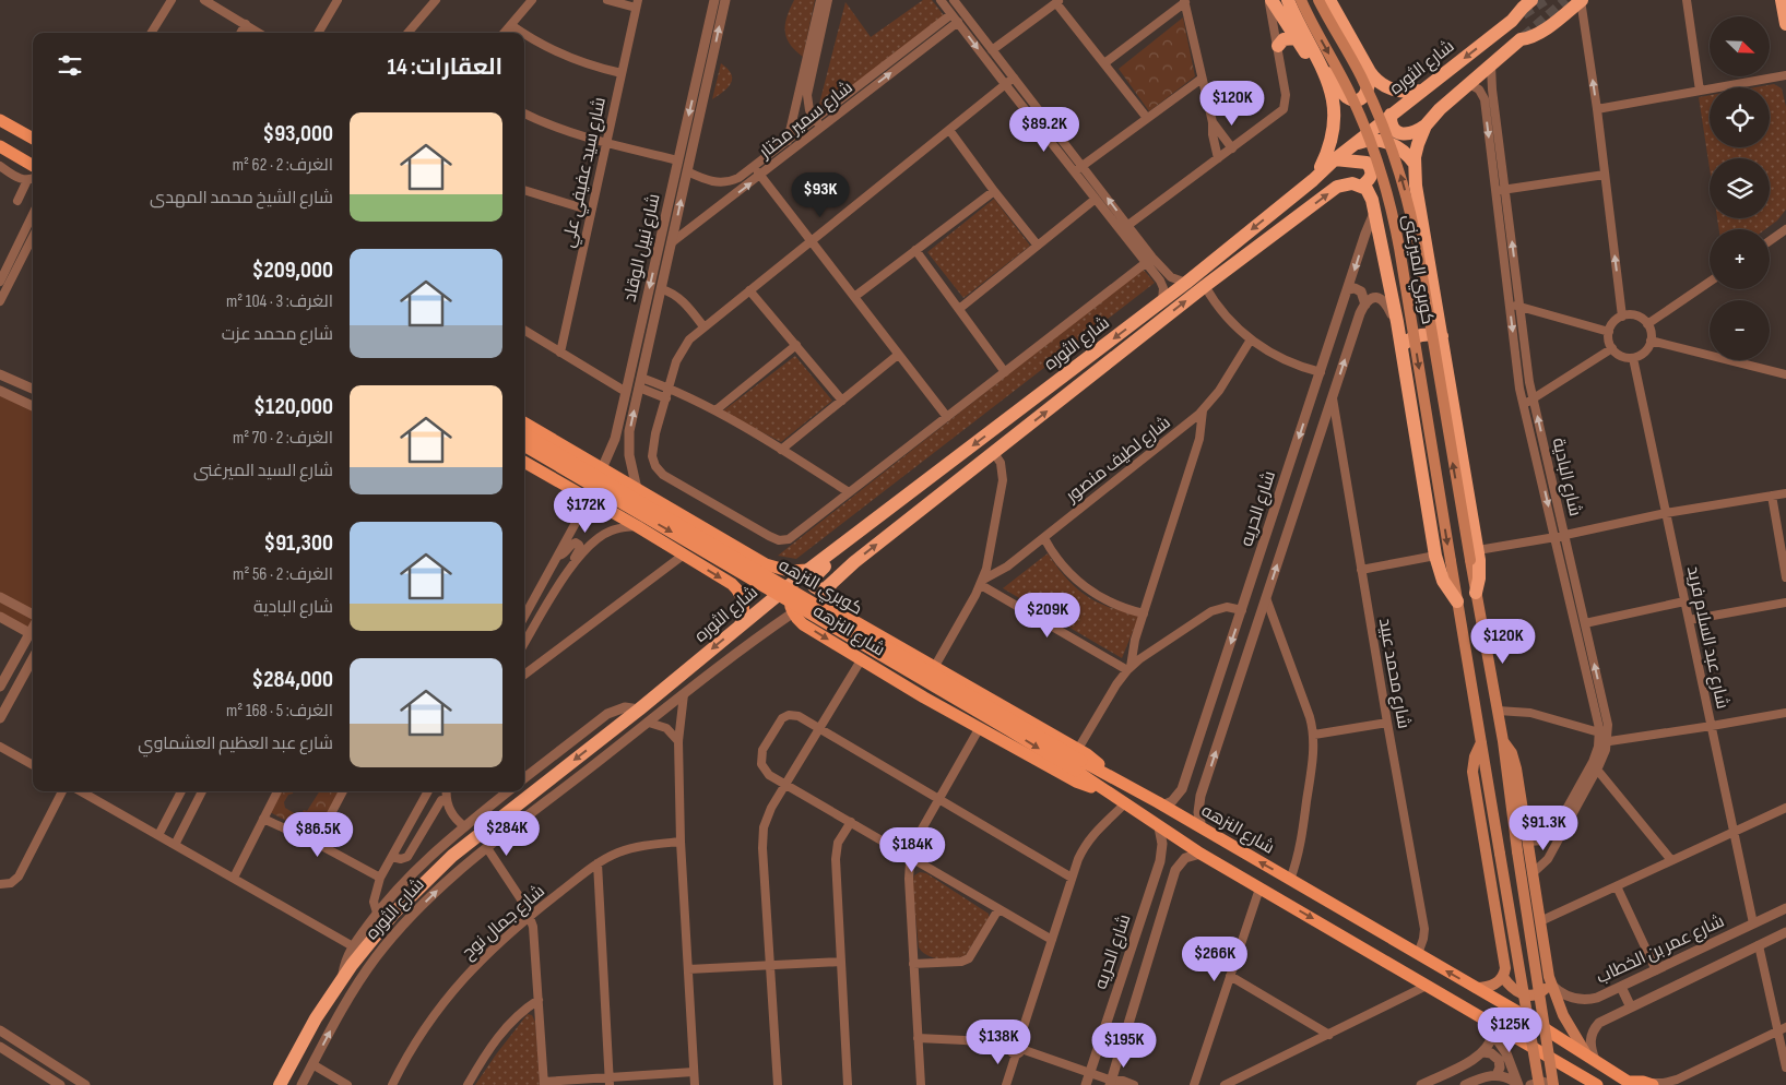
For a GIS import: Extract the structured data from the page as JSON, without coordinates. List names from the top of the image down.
{
  "streets": {
    "highway": ["شارع الثوره"],
    "main road": ["كوبري الميرغنى", "كوبري النزهه", "شارع النزهه"],
    "street": [
      "شارع سمير مختار",
      "شارع سيد عفيفي علي",
      "شارع نبيل الوقاد",
      "شارع لطيف منصور",
      "شارع البادية",
      "شارع الحريه",
      "شارع عبد السلام فريد",
      "شارع محمد عبيد",
      "شارع جمال نوح",
      "شارع عمر بن الخطاب"
    ]
  },
  "crossings": [
    ["شارع الثوره", "شارع النزهه"],
    ["شارع سمير مختار", "شارع نبيل الوقاد"],
    ["شارع الحريه", "شارع النزهه"],
    ["شارع الحريه", "شارع محمد عبيد"],
    ["كوبري النزهه", "شارع النزهه"],
    ["شارع النزهه", "شارع محمد عبيد"],
    ["شارع عبد السلام فريد", "شارع عمر بن الخطاب"]
  ],
  "north": "bottom right",
  "page": {
    "map_buttons": ["+", "−"],
    "heading": "العقارات: 14",
    "price": [
      "$120K",
      "$89.2K",
      "$93K",
      "$172K",
      "$209K",
      "$120K",
      "$91.3K",
      "$284K",
      "$86.5K",
      "$184K",
      "$266K",
      "$125K",
      "$138K",
      "$195K"
    ],
    "list": [
      {
        "name": "$93,000",
        "note": "الغرف: 2 · 62 m² · شارع الشيخ محمد المهدى"
      },
      {
        "name": "$209,000",
        "note": "الغرف: 3 · 104 m² · شارع محمد عزت"
      },
      {
        "name": "$120,000",
        "note": "الغرف: 2 · 70 m² · شارع السيد الميرغنى"
      },
      {
        "name": "$91,300",
        "note": "الغرف: 2 · 56 m² · شارع البادية"
      },
      {
        "name": "$284,000",
        "note": "الغرف: 5 · 168 m² · شارع عبد العظيم العشماوي"
      }
    ]
  }
}
